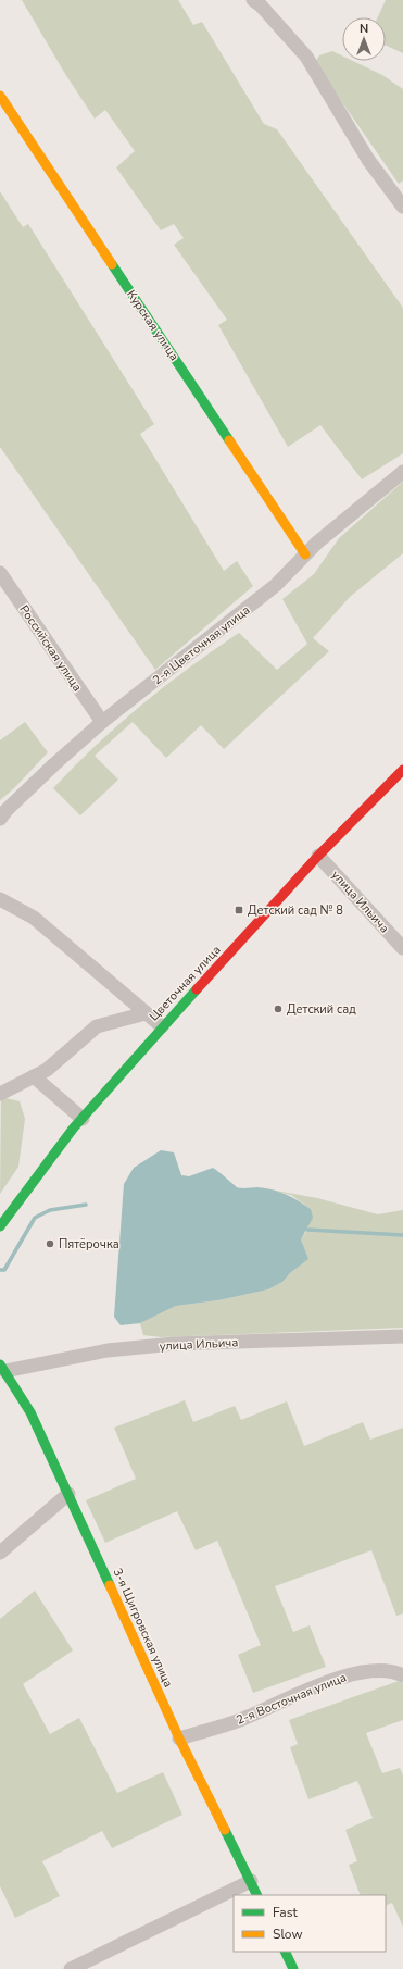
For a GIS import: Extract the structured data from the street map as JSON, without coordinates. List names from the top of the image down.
{
  "streets": {
    "street": [
      "Курская улица",
      "2-я Цветочная улица",
      "Российская улица",
      "улица Ильича",
      "Цветочная улица",
      "3-я Щигровская улица",
      "2-я Восточная улица"
    ]
  },
  "crossings": [
    ["Курская улица", "2-я Цветочная улица"],
    ["2-я Цветочная улица", "Российская улица"],
    ["улица Ильича", "Цветочная улица"],
    ["улица Ильича", "3-я Щигровская улица"],
    ["3-я Щигровская улица", "2-я Восточная улица"]
  ],
  "places": {
    "transit": ["Детский сад № 8"],
    "other": ["Детский сад", "Пятёрочка"]
  },
  "legend": ["Fast", "Slow"],
  "north": "top"
}
